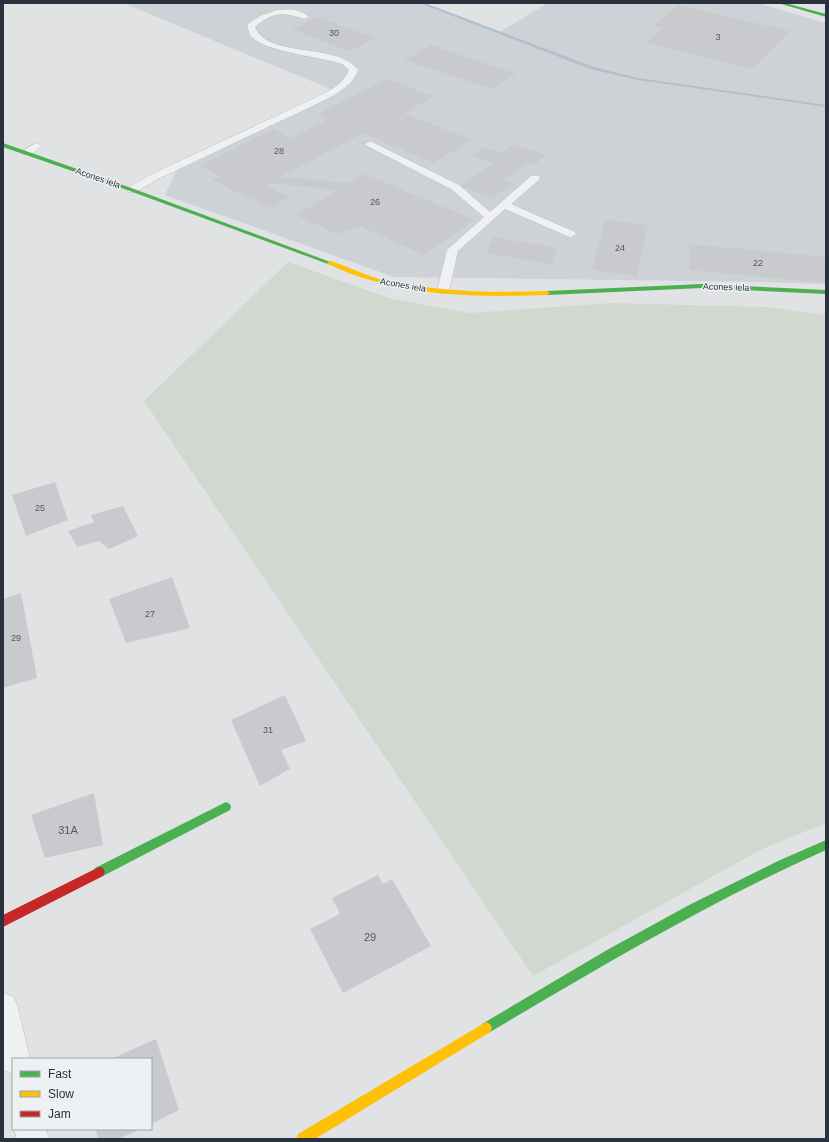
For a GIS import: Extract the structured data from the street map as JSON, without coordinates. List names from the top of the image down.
{
  "streets": {
    "street": ["Acones iela"]
  },
  "house_numbers": [
    "30",
    "3",
    "28",
    "26",
    "24",
    "22",
    "25",
    "27",
    "29",
    "31",
    "31A",
    "29"
  ],
  "legend": ["Fast", "Slow", "Jam"]
}
